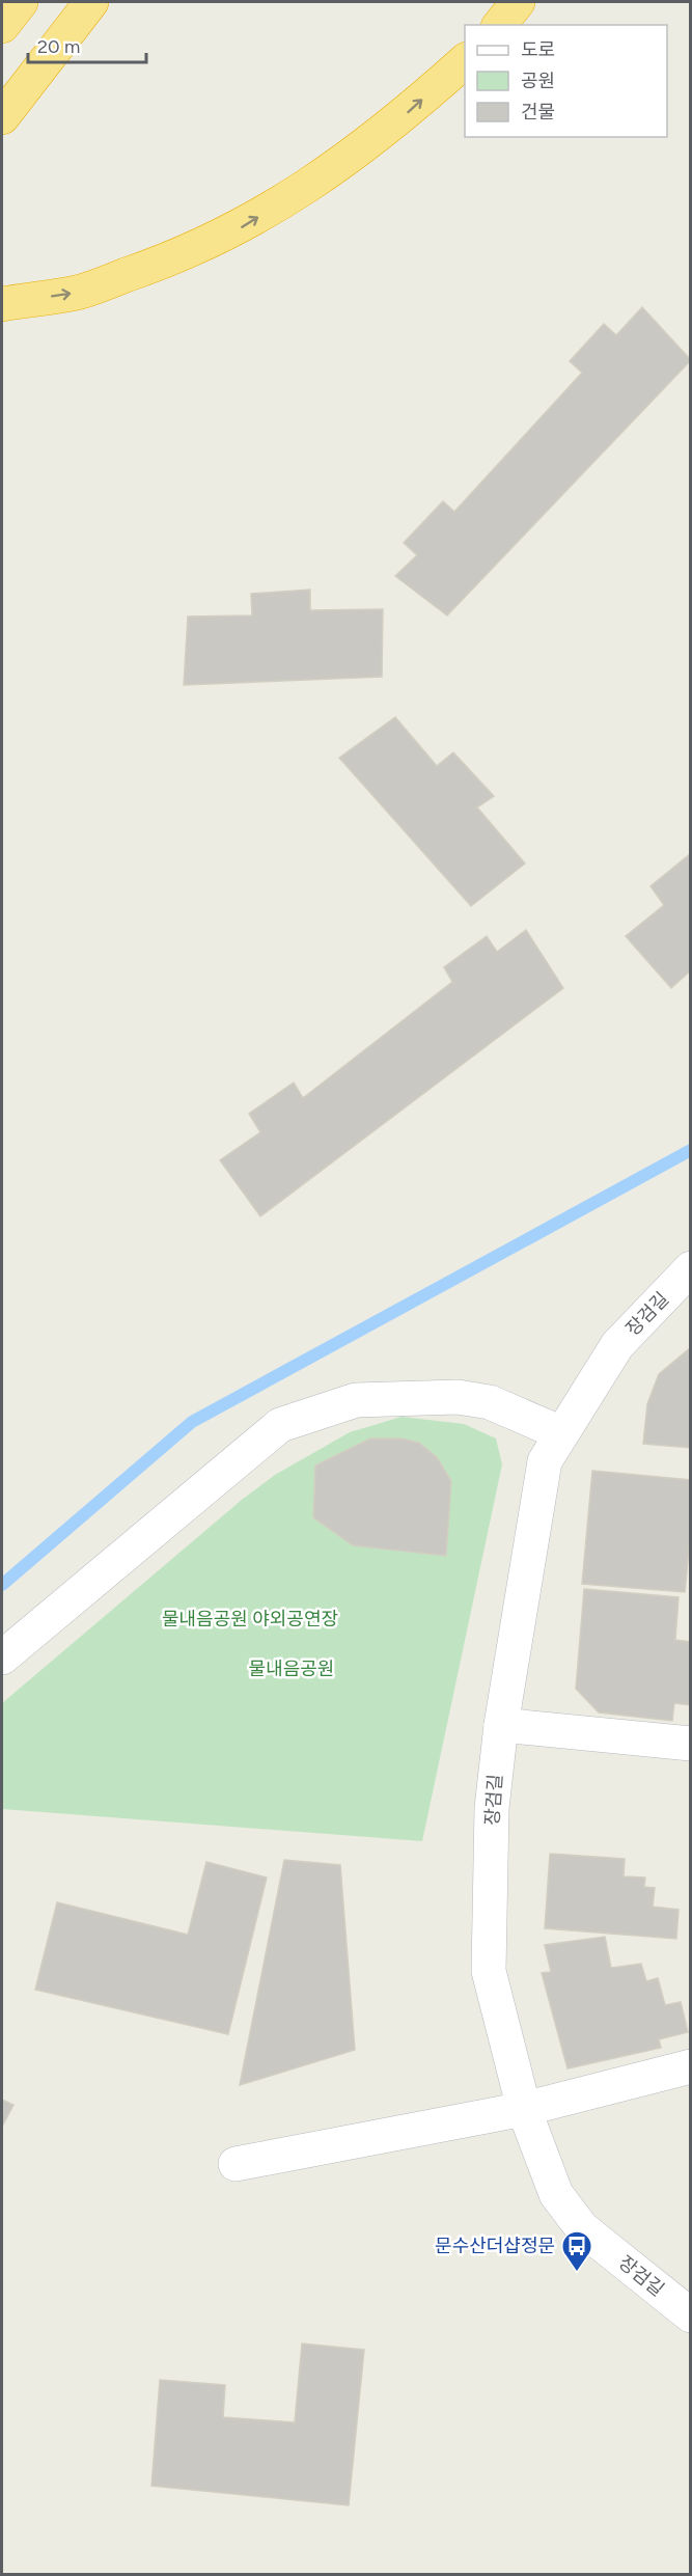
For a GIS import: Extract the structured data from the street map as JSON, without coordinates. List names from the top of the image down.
{
  "streets": {
    "street": ["장검길"]
  },
  "parks": ["물내음공원 야외공연장", "물내음공원"],
  "places": {
    "bus stop": ["문수산더샵정문"]
  },
  "legend": ["도로", "공원", "건물"],
  "scale_bar": "20 m"
}
